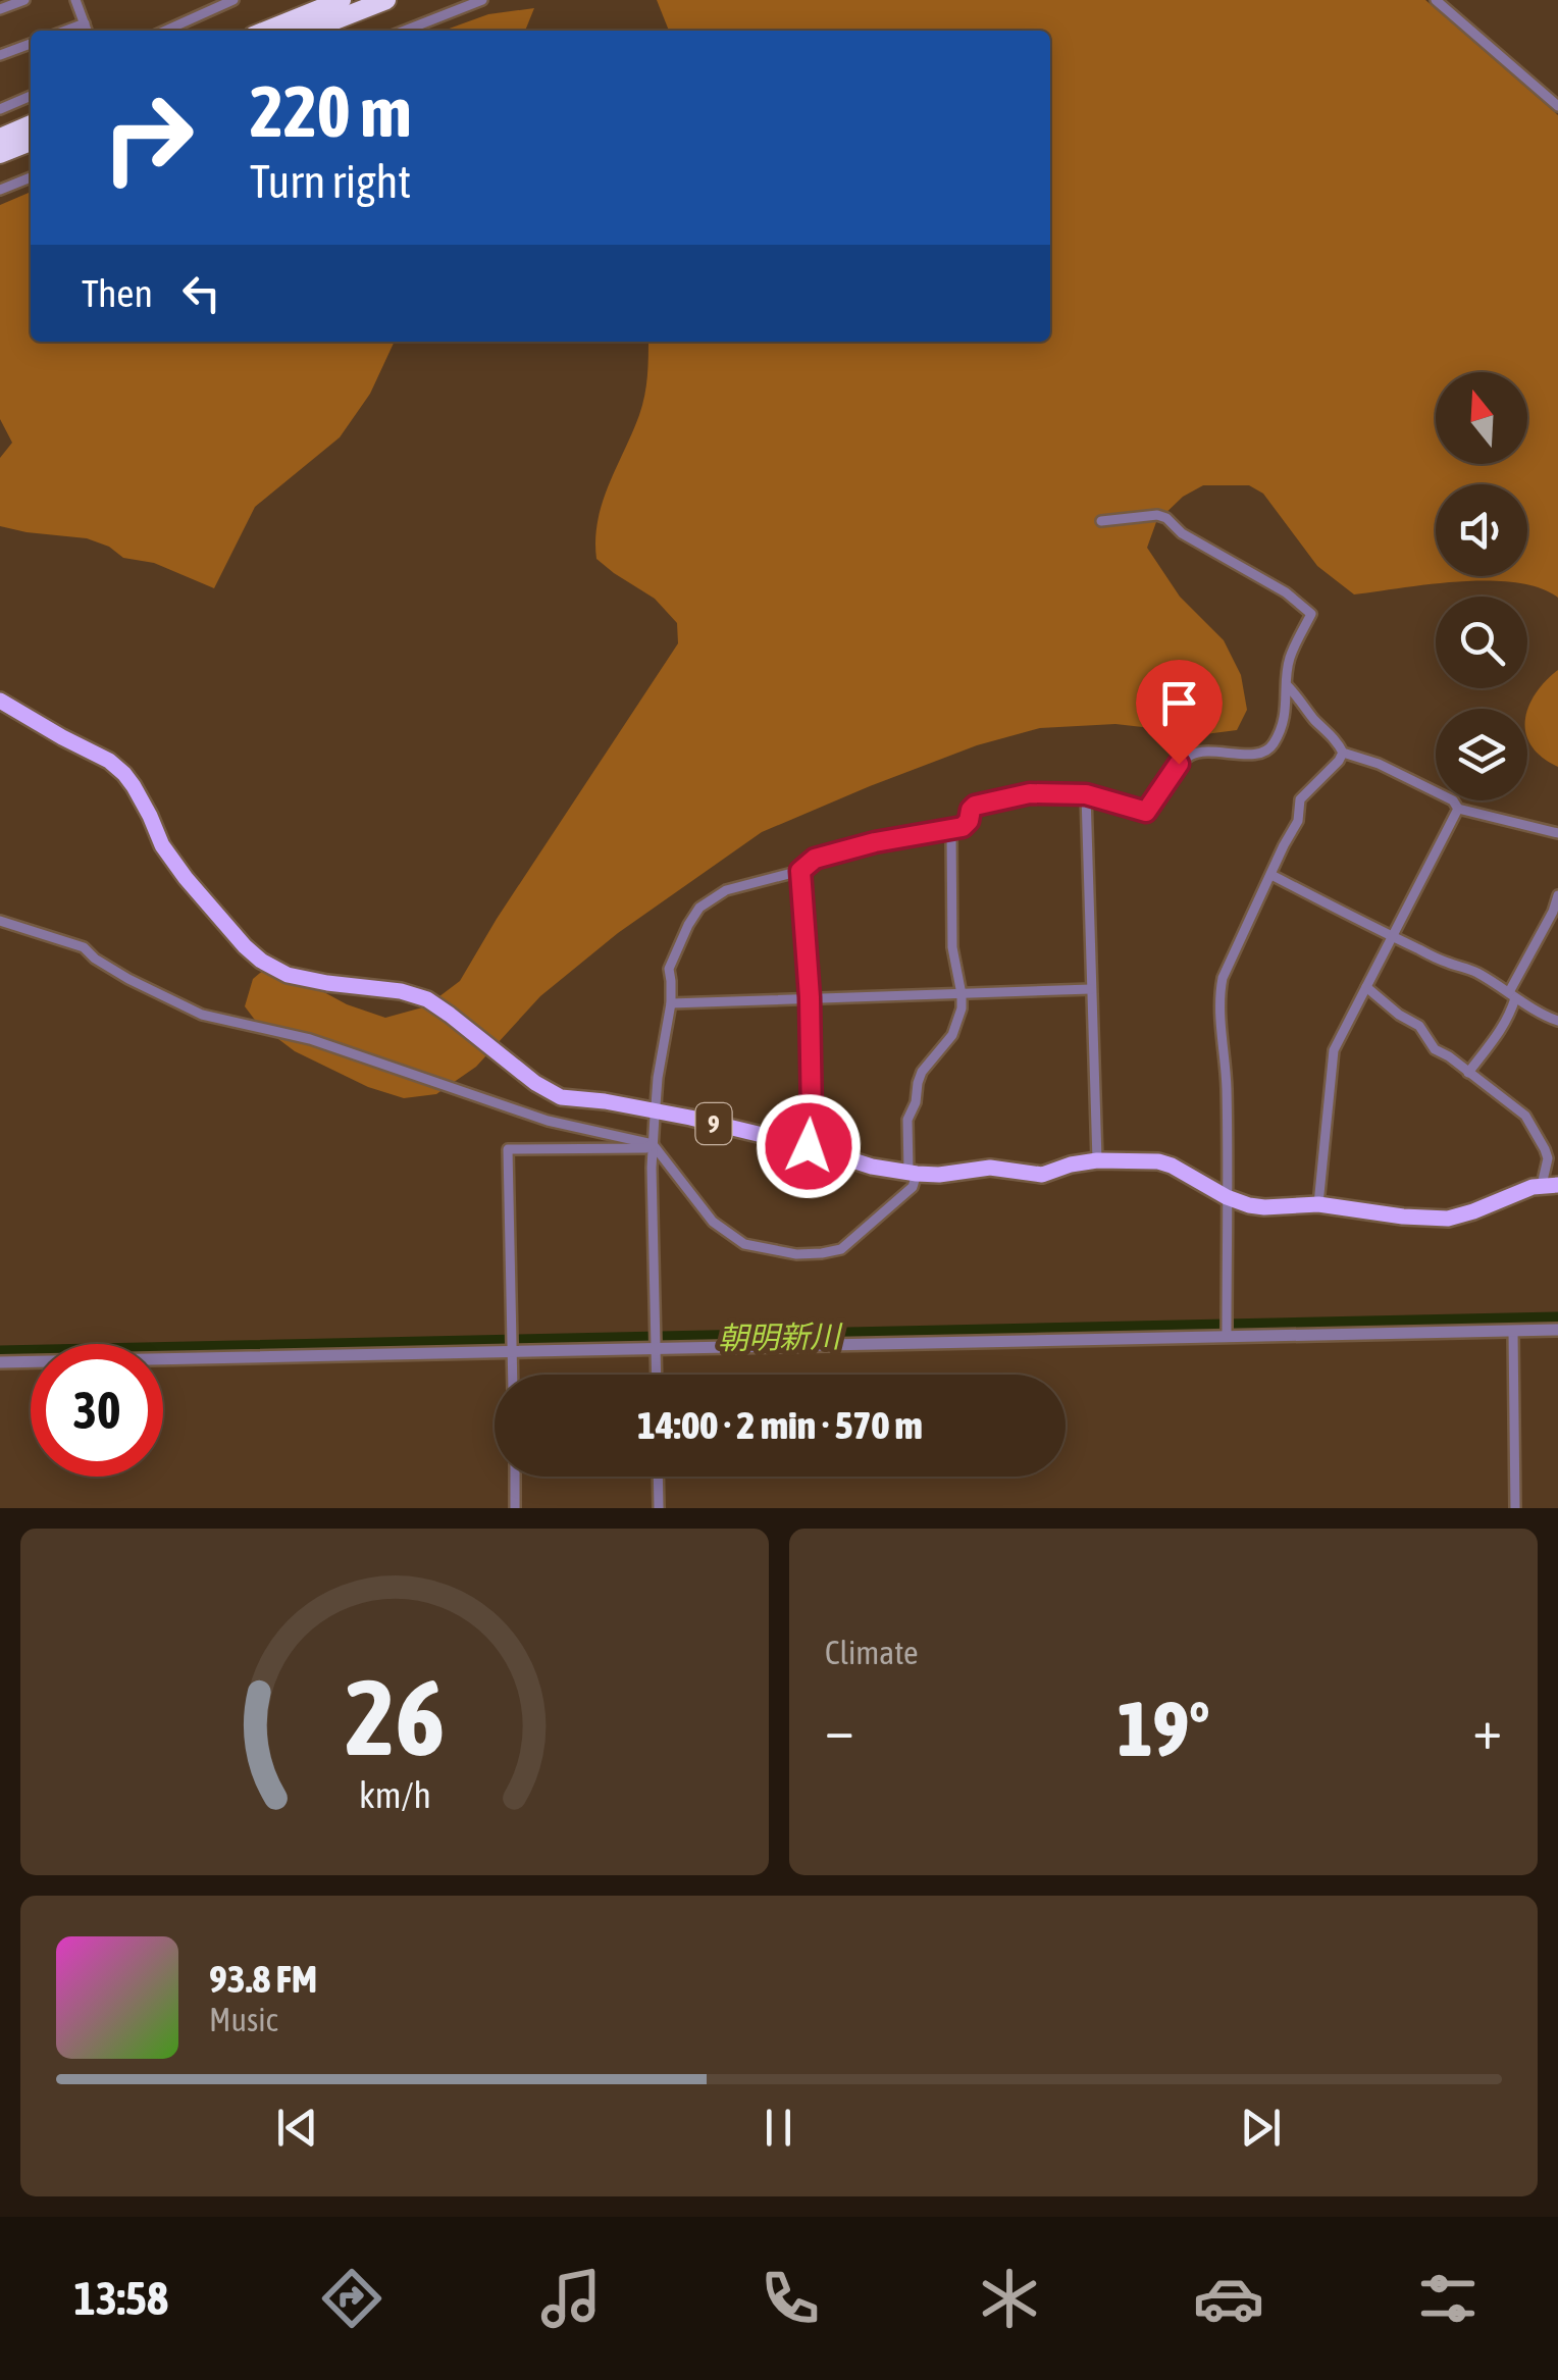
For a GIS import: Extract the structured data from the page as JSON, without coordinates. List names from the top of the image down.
{
  "streets": {
    "main road": ["9"]
  },
  "water": ["朝明新川"],
  "north": "top",
  "page": {
    "turn": ["220 m", "Turn right"],
    "then": "Then",
    "limit": "30",
    "trip": "14:00 · 2 min · 570 m",
    "tile": "Climate",
    "heat": ["−", "19°", "+"],
    "song": ["93.8 FM", "Music"],
    "tabs": "13:58",
    "gauge": ["26", "km/h"]
  }
}
